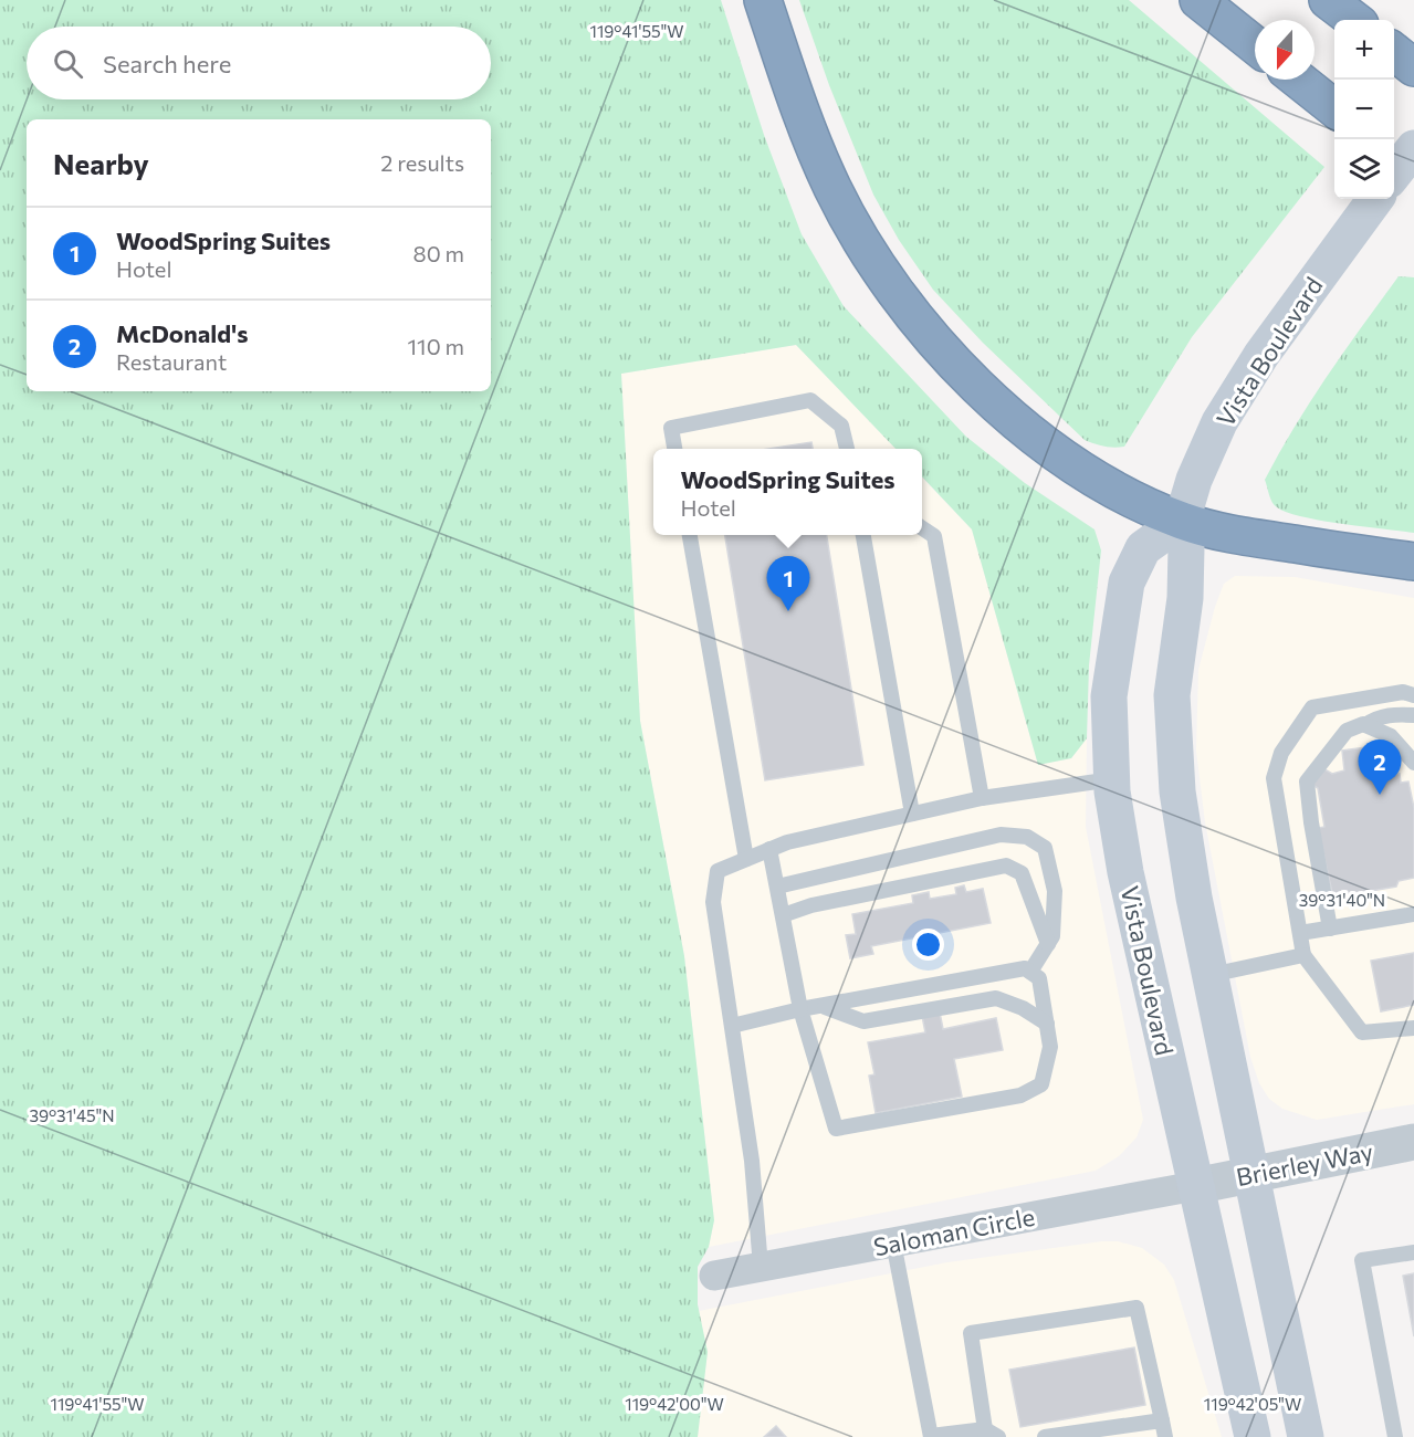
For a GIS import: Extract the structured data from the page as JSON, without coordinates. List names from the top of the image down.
{
  "streets": {
    "main road": ["Vista Boulevard"],
    "street": ["Brierley Way", "Saloman Circle"]
  },
  "crossings": [
    ["Vista Boulevard", "Brierley Way"],
    ["Vista Boulevard", "Saloman Circle"],
    ["Brierley Way", "Saloman Circle"]
  ],
  "north": "bottom",
  "page": {
    "map_buttons": ["+", "−"],
    "search": "Search here",
    "heading": ["Nearby", "2 results"],
    "list": [
      {
        "mark": "1",
        "name": "WoodSpring Suites",
        "note": "Hotel",
        "value": "80 m"
      },
      {
        "mark": "2",
        "name": "McDonald's",
        "note": "Restaurant",
        "value": "110 m"
      }
    ],
    "popup": ["WoodSpring Suites", "Hotel"],
    "pins": ["1", "2"]
  },
  "coordinates": [
    "119°41'55\"W",
    "39°31'40\"N",
    "39°31'45\"N",
    "119°42'00\"W",
    "119°42'05\"W"
  ]
}
